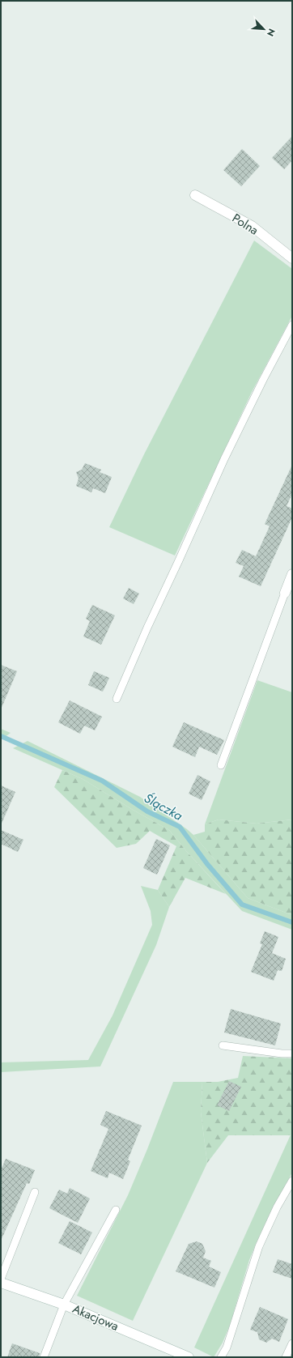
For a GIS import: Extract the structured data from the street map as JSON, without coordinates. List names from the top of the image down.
{
  "streets": {
    "street": ["Polna", "Akacjowa"]
  },
  "water": ["Ślączka"],
  "north": "bottom right"
}
